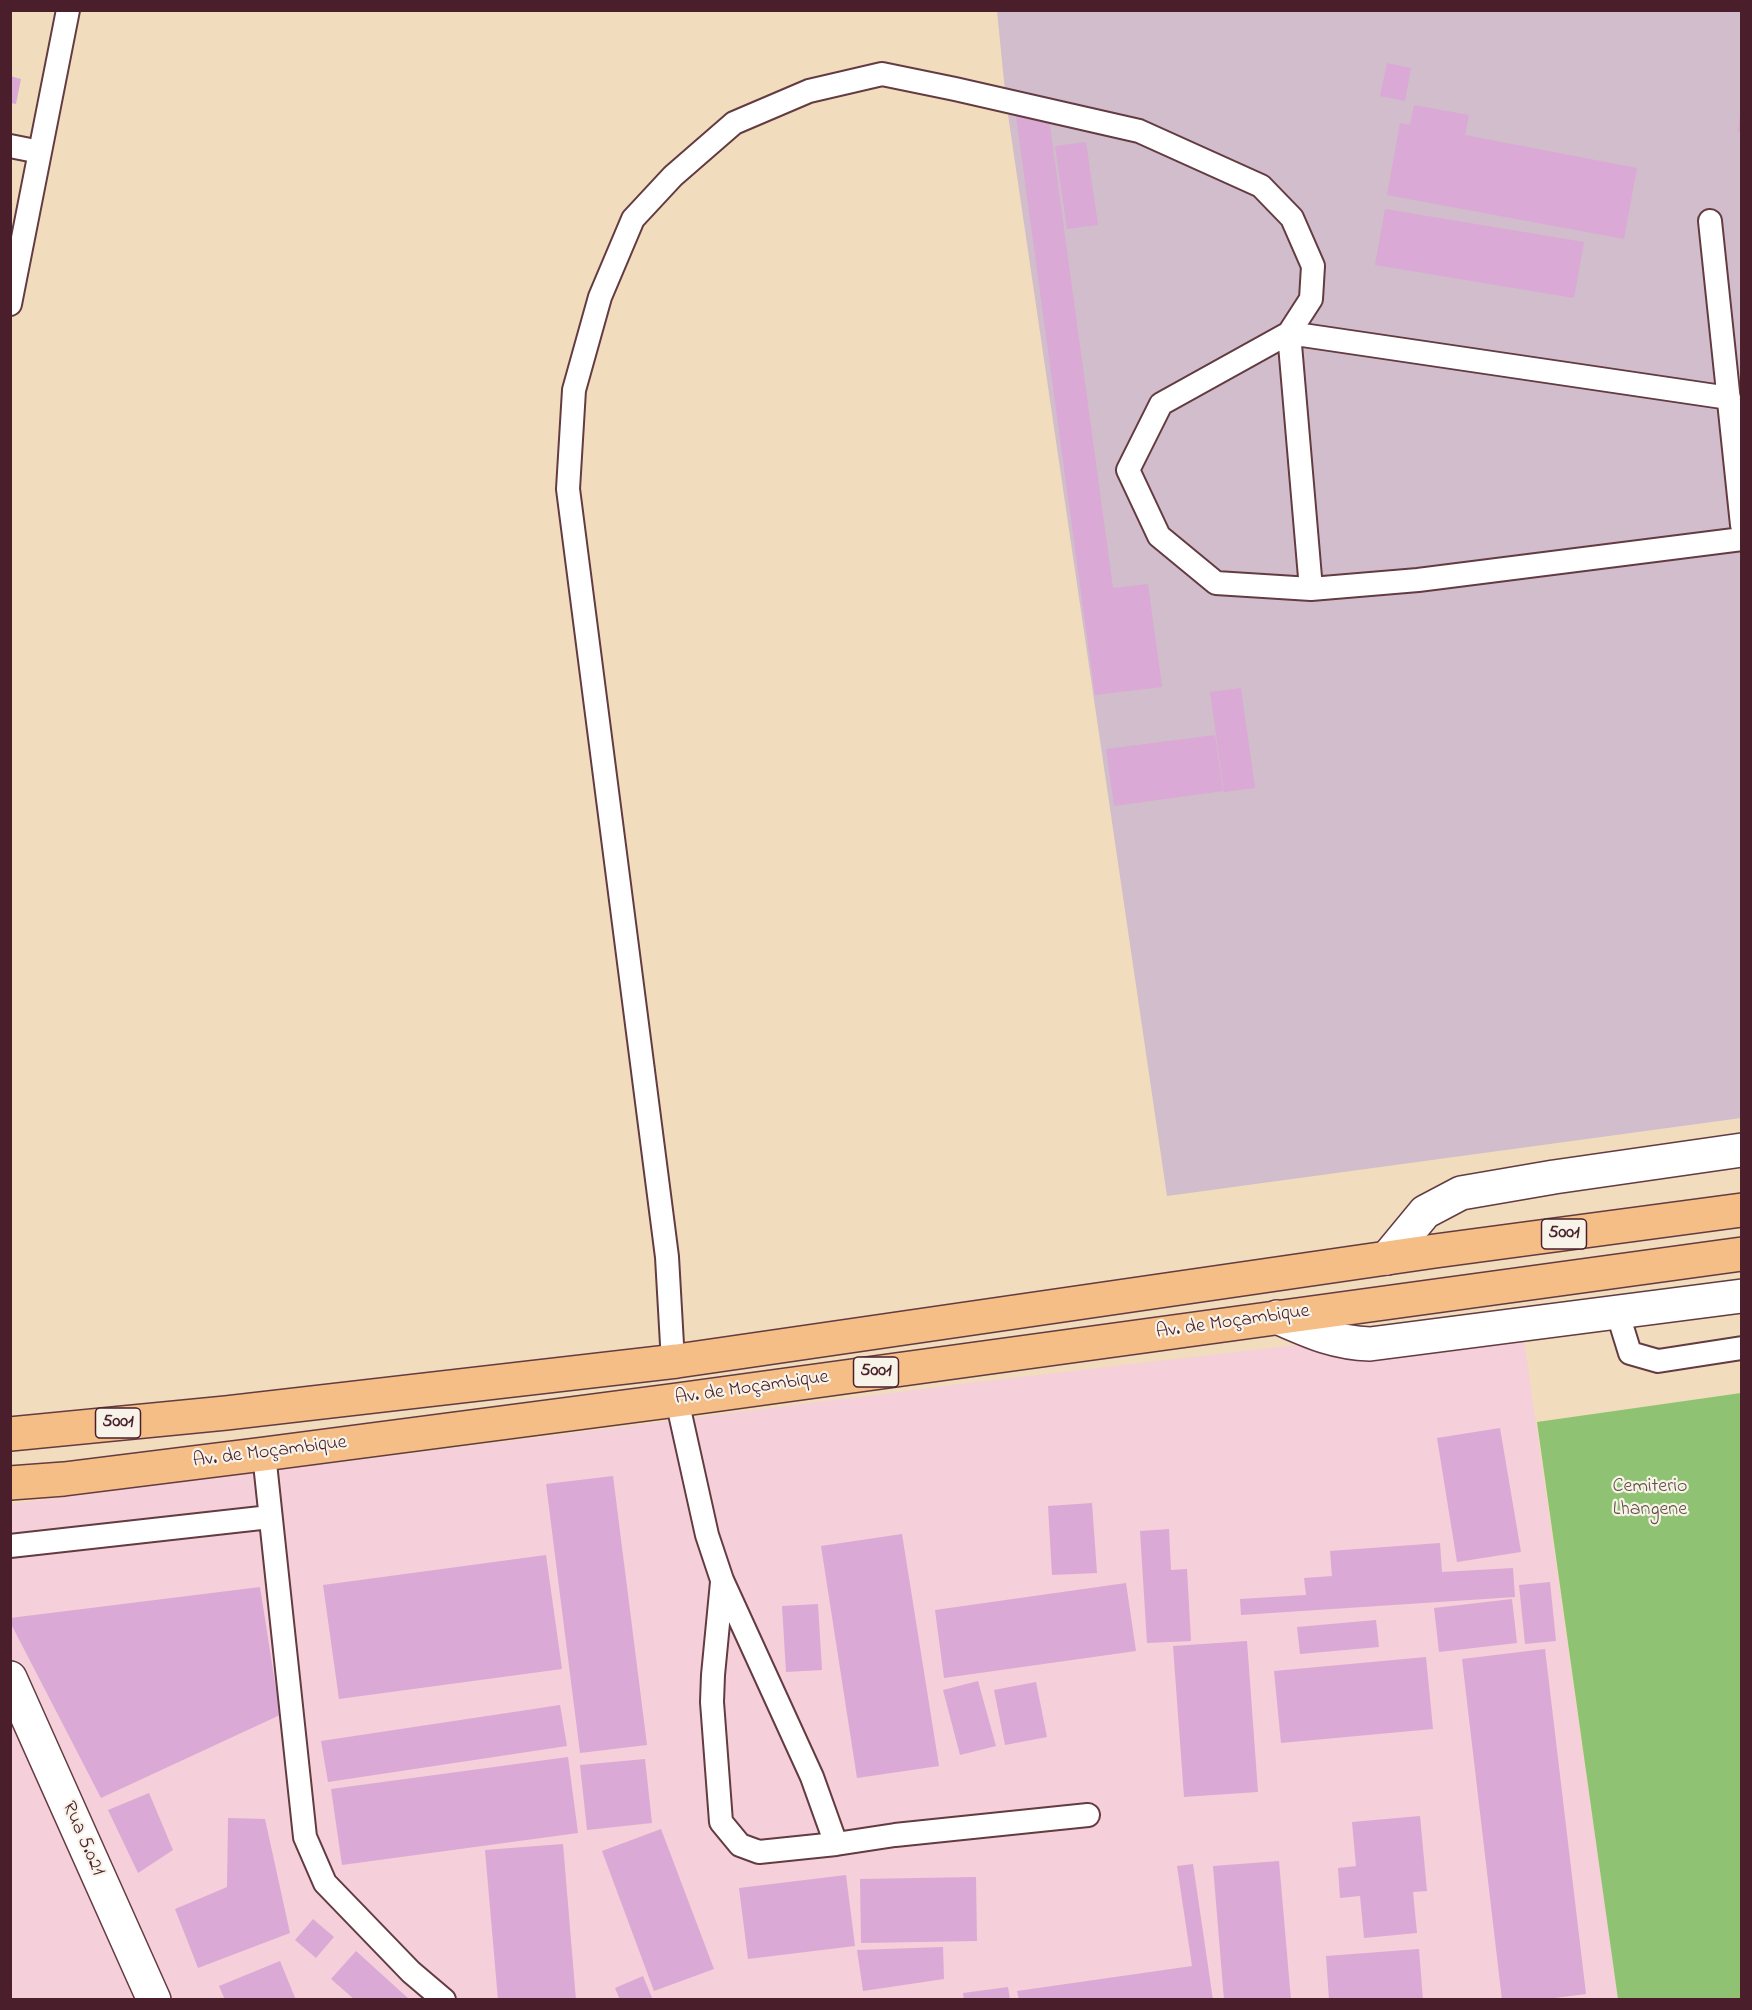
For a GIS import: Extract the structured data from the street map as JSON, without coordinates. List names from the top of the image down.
{
  "streets": {
    "highway": ["5001", "Av. de Moçambique"],
    "street": ["Rua 5.021"]
  },
  "parks": ["Cemiterio Lhangene"]
}
